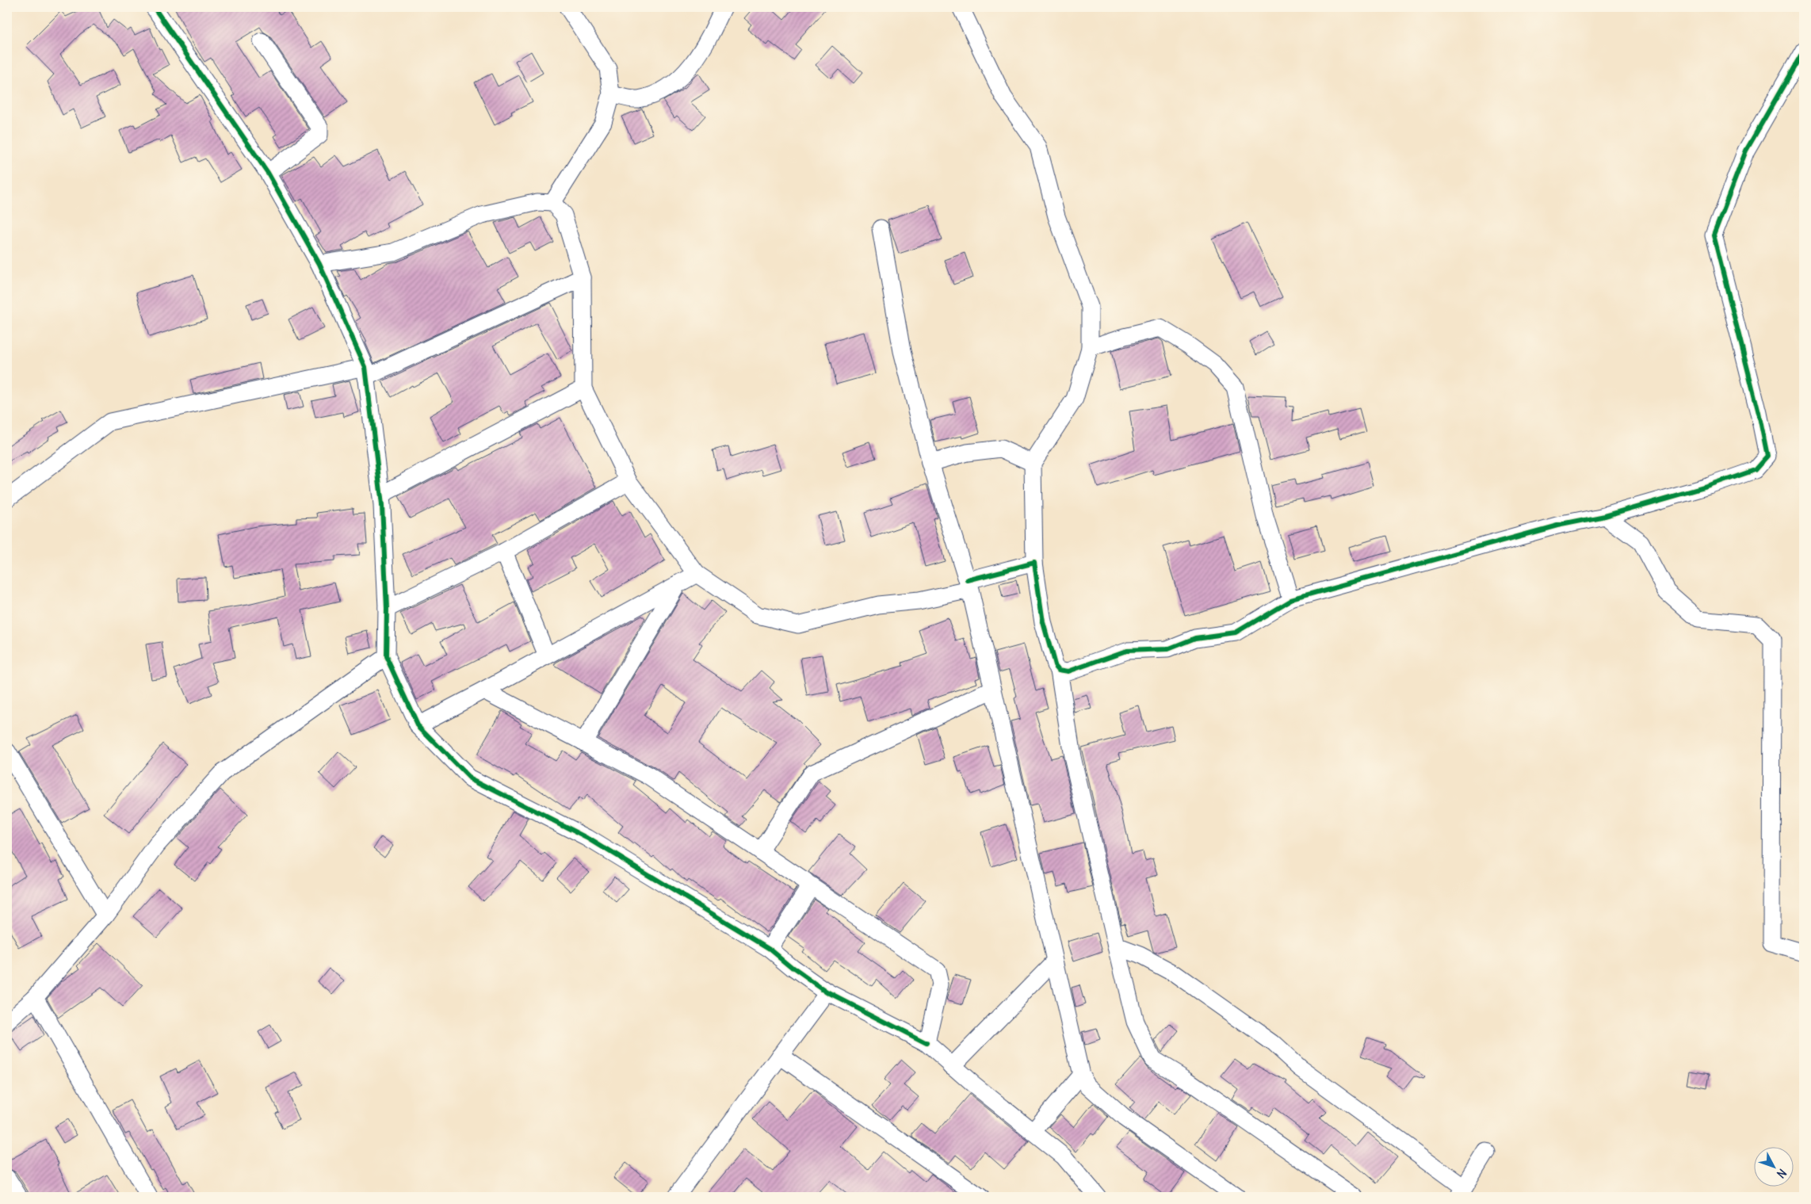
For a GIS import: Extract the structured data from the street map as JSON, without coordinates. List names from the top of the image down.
{
  "north": "bottom right"
}
